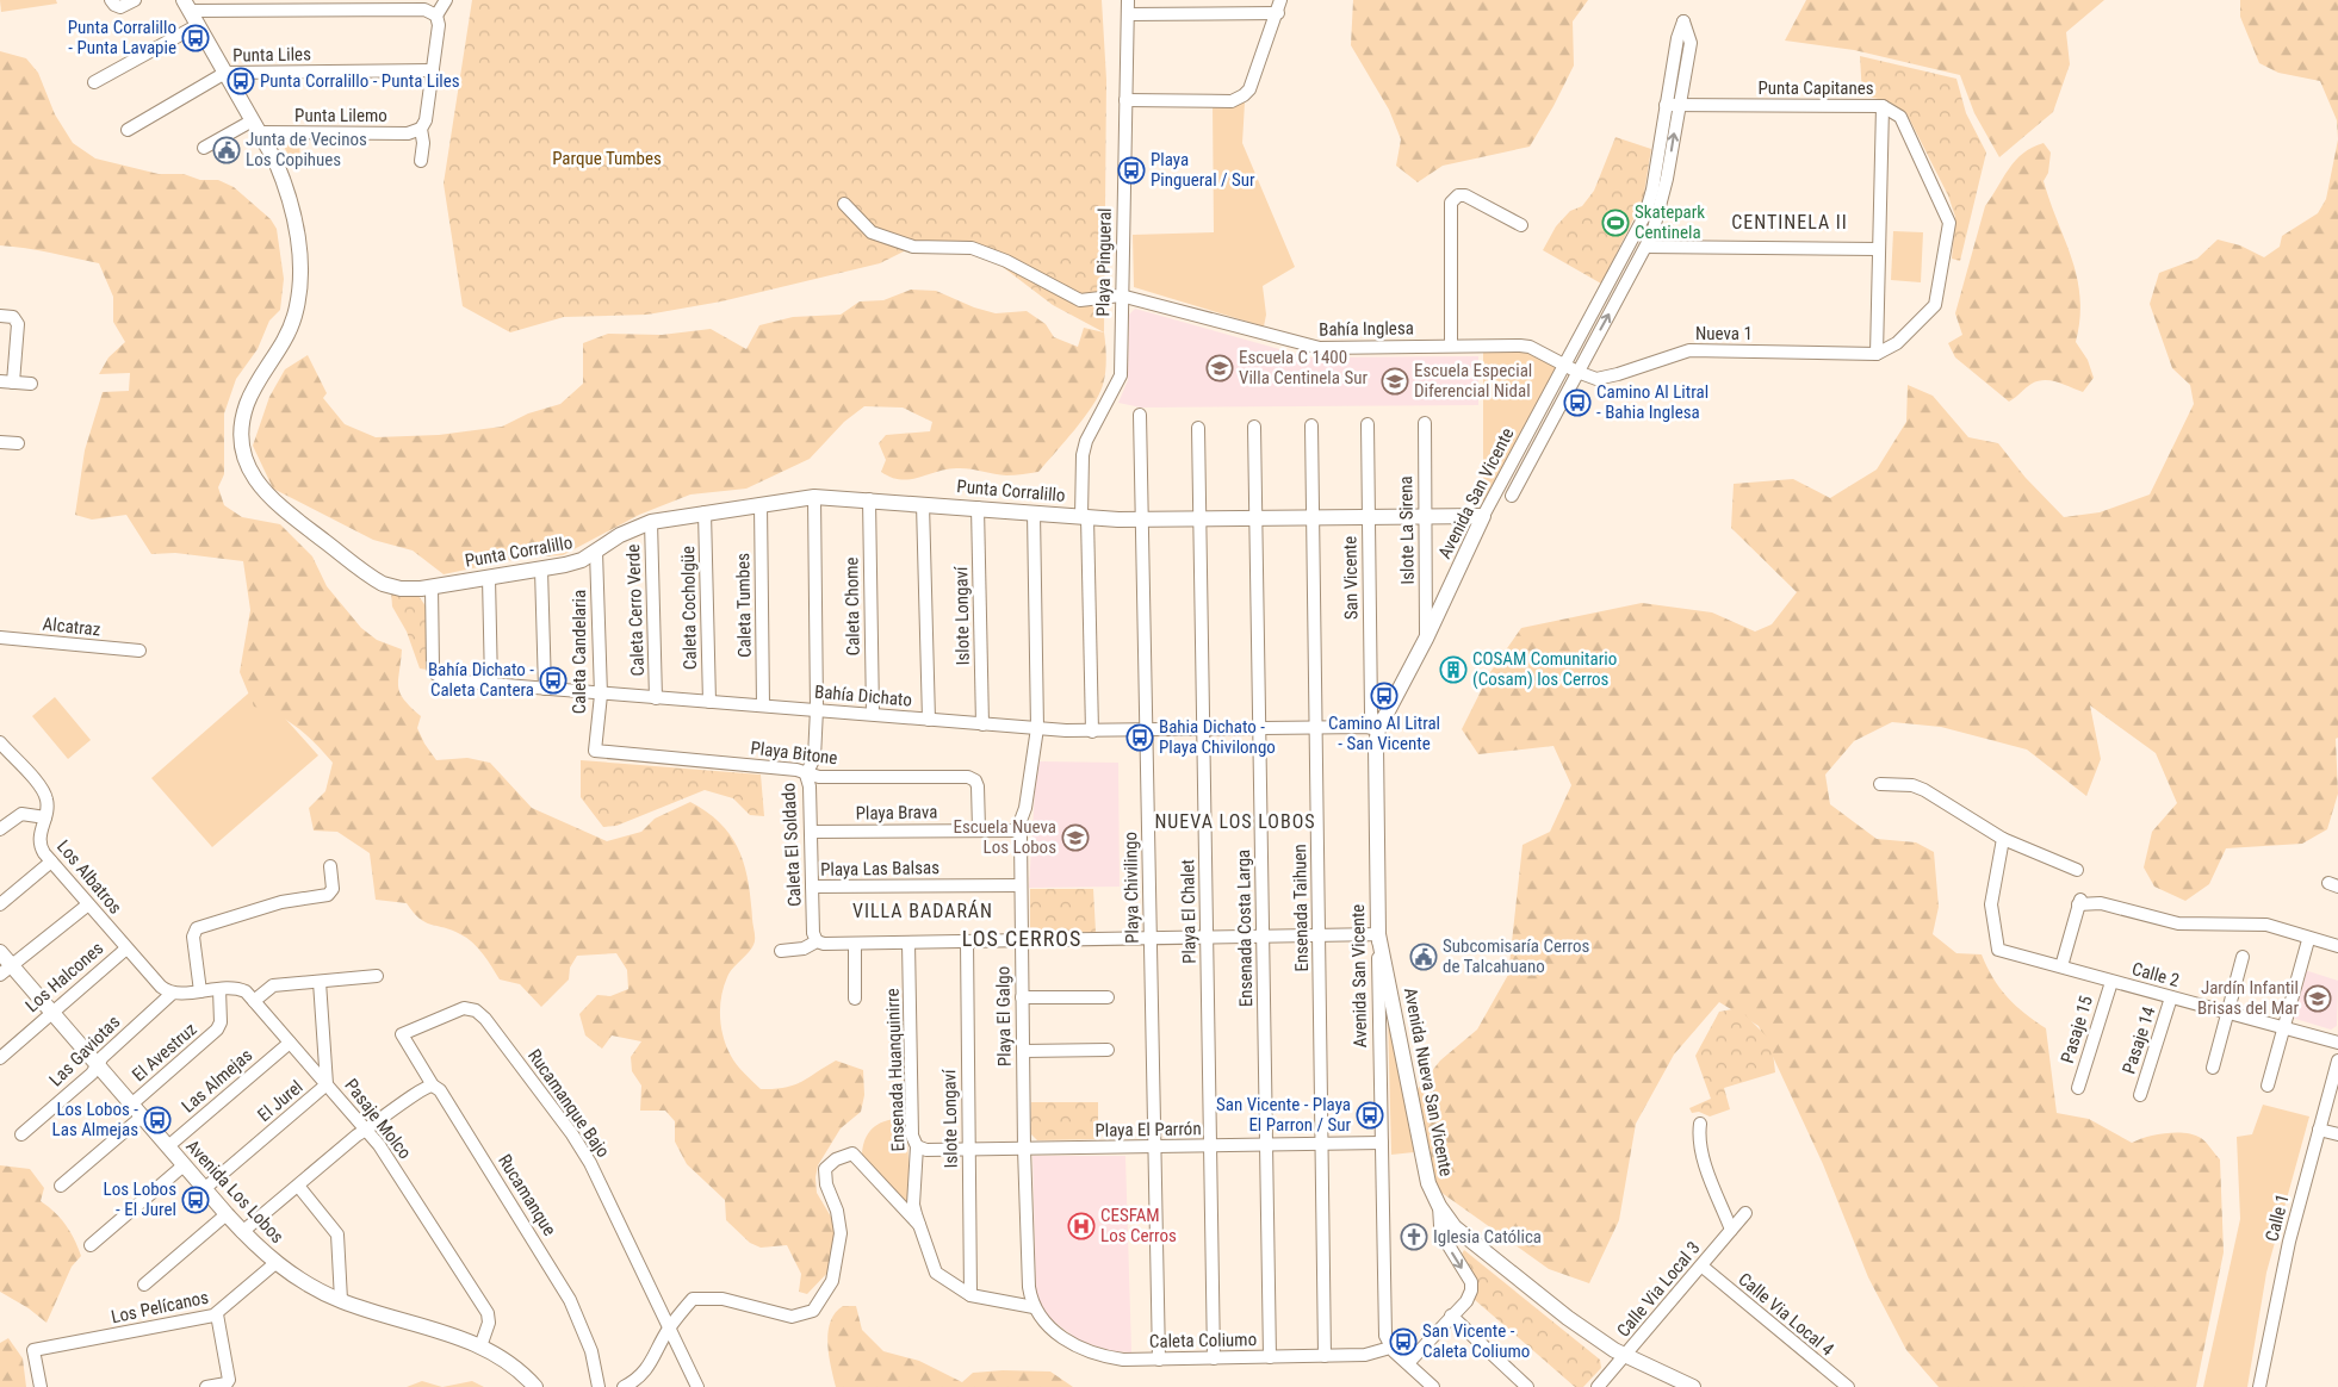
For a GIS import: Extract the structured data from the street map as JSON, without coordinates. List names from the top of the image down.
{
  "streets": {
    "street": [
      "Punta Liles",
      "Punta Capitanes",
      "Punta Lilemo",
      "Playa Pingueral",
      "Bahía Inglesa",
      "Nueva 1",
      "Punta Corralillo",
      "Avenida San Vicente",
      "Islote La Sirena",
      "San Vicente",
      "Caleta Tumbes",
      "Caleta Chome",
      "Caleta Cocholgüe",
      "Caleta Cerro Verde",
      "Islote Longaví",
      "Alcatraz",
      "Caleta Candelaria",
      "Bahía Dichato",
      "Playa Bitone",
      "Playa Brava",
      "Caleta El Soldado",
      "Playa Las Balsas",
      "Los Albatros",
      "Playa Chivilingo",
      "Ensenada Taihuen",
      "Playa El Chalet",
      "Ensenada Costa Larga",
      "Calle 2",
      "Los Halcones",
      "Playa El Galgo",
      "Pasaje 15",
      "Pasaje 14",
      "Las Gaviotas",
      "El Avestruz",
      "Ensenada Huanquinirre",
      "Las Almejas",
      "Avenida Nueva San Vicente",
      "El Jurel",
      "Rucamanque Bajo",
      "Pasaje Molco",
      "Playa El Parrón",
      "Avenida Los Lobos",
      "Rucamanque",
      "Calle 1",
      "Calle Via Local 3",
      "Los Pelícanos",
      "Calle Via Local 4",
      "Caleta Coliumo"
    ]
  },
  "crossings": [
    ["Punta Liles", "Punta Corralillo"],
    ["Punta Capitanes", "Nueva 1"],
    ["Punta Capitanes", "Avenida San Vicente"],
    ["Punta Lilemo", "Punta Corralillo"],
    ["Playa Pingueral", "Bahía Inglesa"],
    ["Playa Pingueral", "Punta Corralillo"],
    ["Playa Pingueral", "Bahía Dichato"],
    ["Bahía Inglesa", "Nueva 1"],
    ["Bahía Inglesa", "Avenida San Vicente"],
    ["Nueva 1", "Avenida San Vicente"],
    ["Punta Corralillo", "Avenida San Vicente"],
    ["Punta Corralillo", "Islote La Sirena"],
    ["Punta Corralillo", "San Vicente"],
    ["Punta Corralillo", "Caleta Tumbes"],
    ["Punta Corralillo", "Caleta Chome"],
    ["Punta Corralillo", "Caleta Cocholgüe"],
    ["Punta Corralillo", "Caleta Cerro Verde"],
    ["Punta Corralillo", "Islote Longaví"],
    ["Punta Corralillo", "Caleta Candelaria"],
    ["Punta Corralillo", "Bahía Dichato"],
    ["Punta Corralillo", "Caleta El Soldado"],
    ["Punta Corralillo", "Playa Chivilingo"],
    ["Punta Corralillo", "Ensenada Taihuen"],
    ["Punta Corralillo", "Playa El Chalet"],
    ["Punta Corralillo", "Ensenada Costa Larga"],
    ["Punta Corralillo", "Playa El Galgo"],
    ["Avenida San Vicente", "Islote La Sirena"],
    ["Avenida San Vicente", "San Vicente"],
    ["Avenida San Vicente", "Bahía Dichato"],
    ["Avenida San Vicente", "Avenida Nueva San Vicente"],
    ["Avenida San Vicente", "Playa El Parrón"],
    ["Avenida San Vicente", "Caleta Coliumo"],
    ["San Vicente", "Bahía Dichato"],
    ["Caleta Tumbes", "Bahía Dichato"],
    ["Caleta Chome", "Bahía Dichato"],
    ["Caleta Cocholgüe", "Bahía Dichato"],
    ["Caleta Cerro Verde", "Bahía Dichato"],
    ["Islote Longaví", "Bahía Dichato"],
    ["Islote Longaví", "Playa El Parrón"],
    ["Caleta Candelaria", "Bahía Dichato"],
    ["Caleta Candelaria", "Playa Bitone"],
    ["Bahía Dichato", "Caleta El Soldado"],
    ["Bahía Dichato", "Playa Chivilingo"],
    ["Bahía Dichato", "Ensenada Taihuen"],
    ["Bahía Dichato", "Playa El Chalet"],
    ["Bahía Dichato", "Ensenada Costa Larga"],
    ["Bahía Dichato", "Playa El Galgo"],
    ["Playa Bitone", "Playa Brava"],
    ["Playa Bitone", "Caleta El Soldado"],
    ["Playa Brava", "Caleta El Soldado"],
    ["Playa Brava", "Playa El Galgo"],
    ["Caleta El Soldado", "Playa Las Balsas"],
    ["Playa Las Balsas", "Playa El Galgo"],
    ["Los Albatros", "Los Halcones"],
    ["Los Albatros", "Las Gaviotas"],
    ["Los Albatros", "Pasaje Molco"],
    ["Playa Chivilingo", "Playa El Parrón"],
    ["Playa Chivilingo", "Caleta Coliumo"],
    ["Ensenada Taihuen", "Playa El Parrón"],
    ["Ensenada Taihuen", "Caleta Coliumo"],
    ["Playa El Chalet", "Playa El Parrón"],
    ["Playa El Chalet", "Caleta Coliumo"],
    ["Ensenada Costa Larga", "Playa El Parrón"],
    ["Ensenada Costa Larga", "Caleta Coliumo"],
    ["Calle 2", "Pasaje 15"],
    ["Calle 2", "Pasaje 14"],
    ["Los Halcones", "Avenida Los Lobos"],
    ["Playa El Galgo", "Playa El Parrón"],
    ["Playa El Galgo", "Caleta Coliumo"],
    ["Las Gaviotas", "Pasaje Molco"],
    ["Las Gaviotas", "Avenida Los Lobos"],
    ["El Avestruz", "Pasaje Molco"],
    ["El Avestruz", "Avenida Los Lobos"],
    ["Ensenada Huanquinirre", "Playa El Parrón"],
    ["Las Almejas", "Pasaje Molco"],
    ["Las Almejas", "Avenida Los Lobos"],
    ["Avenida Nueva San Vicente", "Calle Via Local 3"],
    ["El Jurel", "Pasaje Molco"],
    ["El Jurel", "Avenida Los Lobos"],
    ["Rucamanque Bajo", "Rucamanque"],
    ["Pasaje Molco", "Avenida Los Lobos"],
    ["Avenida Los Lobos", "Los Pelícanos"],
    ["Calle Via Local 3", "Calle Via Local 4"]
  ],
  "districts": [
    "CENTINELA II",
    "NUEVA LOS LOBOS",
    "VILLA BADARÁN",
    "LOS CERROS"
  ],
  "parks": ["Parque Tumbes"],
  "places": {
    "bus stop": [
      "Punta Corralillo - Punta Lavapie",
      "Punta Corralillo - Punta Liles",
      "Playa Pingueral / Sur",
      "Camino Al Litral - Bahia Inglesa",
      "Bahía Dichato - Caleta Cantera",
      "Camino Al Litral - San Vicente",
      "Bahia Dichato - Playa Chivilongo",
      "San Vicente - Playa El Parron / Sur",
      "Los Lobos - Las Almejas",
      "Los Lobos - El Jurel",
      "San Vicente - Caleta Coliumo"
    ],
    "public building": ["Junta de Vecinos Los Copihues", "Subcomisaría Cerros de Talcahuano"],
    "sports": ["Skatepark Centinela"],
    "school or university": [
      "Escuela C 1400 Villa Centinela Sur",
      "Escuela Especial Diferencial Nidal",
      "Escuela Nueva Los Lobos",
      "Jardín Infantil Brisas del Mar"
    ],
    "building": ["COSAM Comunitario (Cosam) los Cerros"],
    "hospital": ["CESFAM Los Cerros"],
    "church": ["Iglesia Católica"]
  }
}
